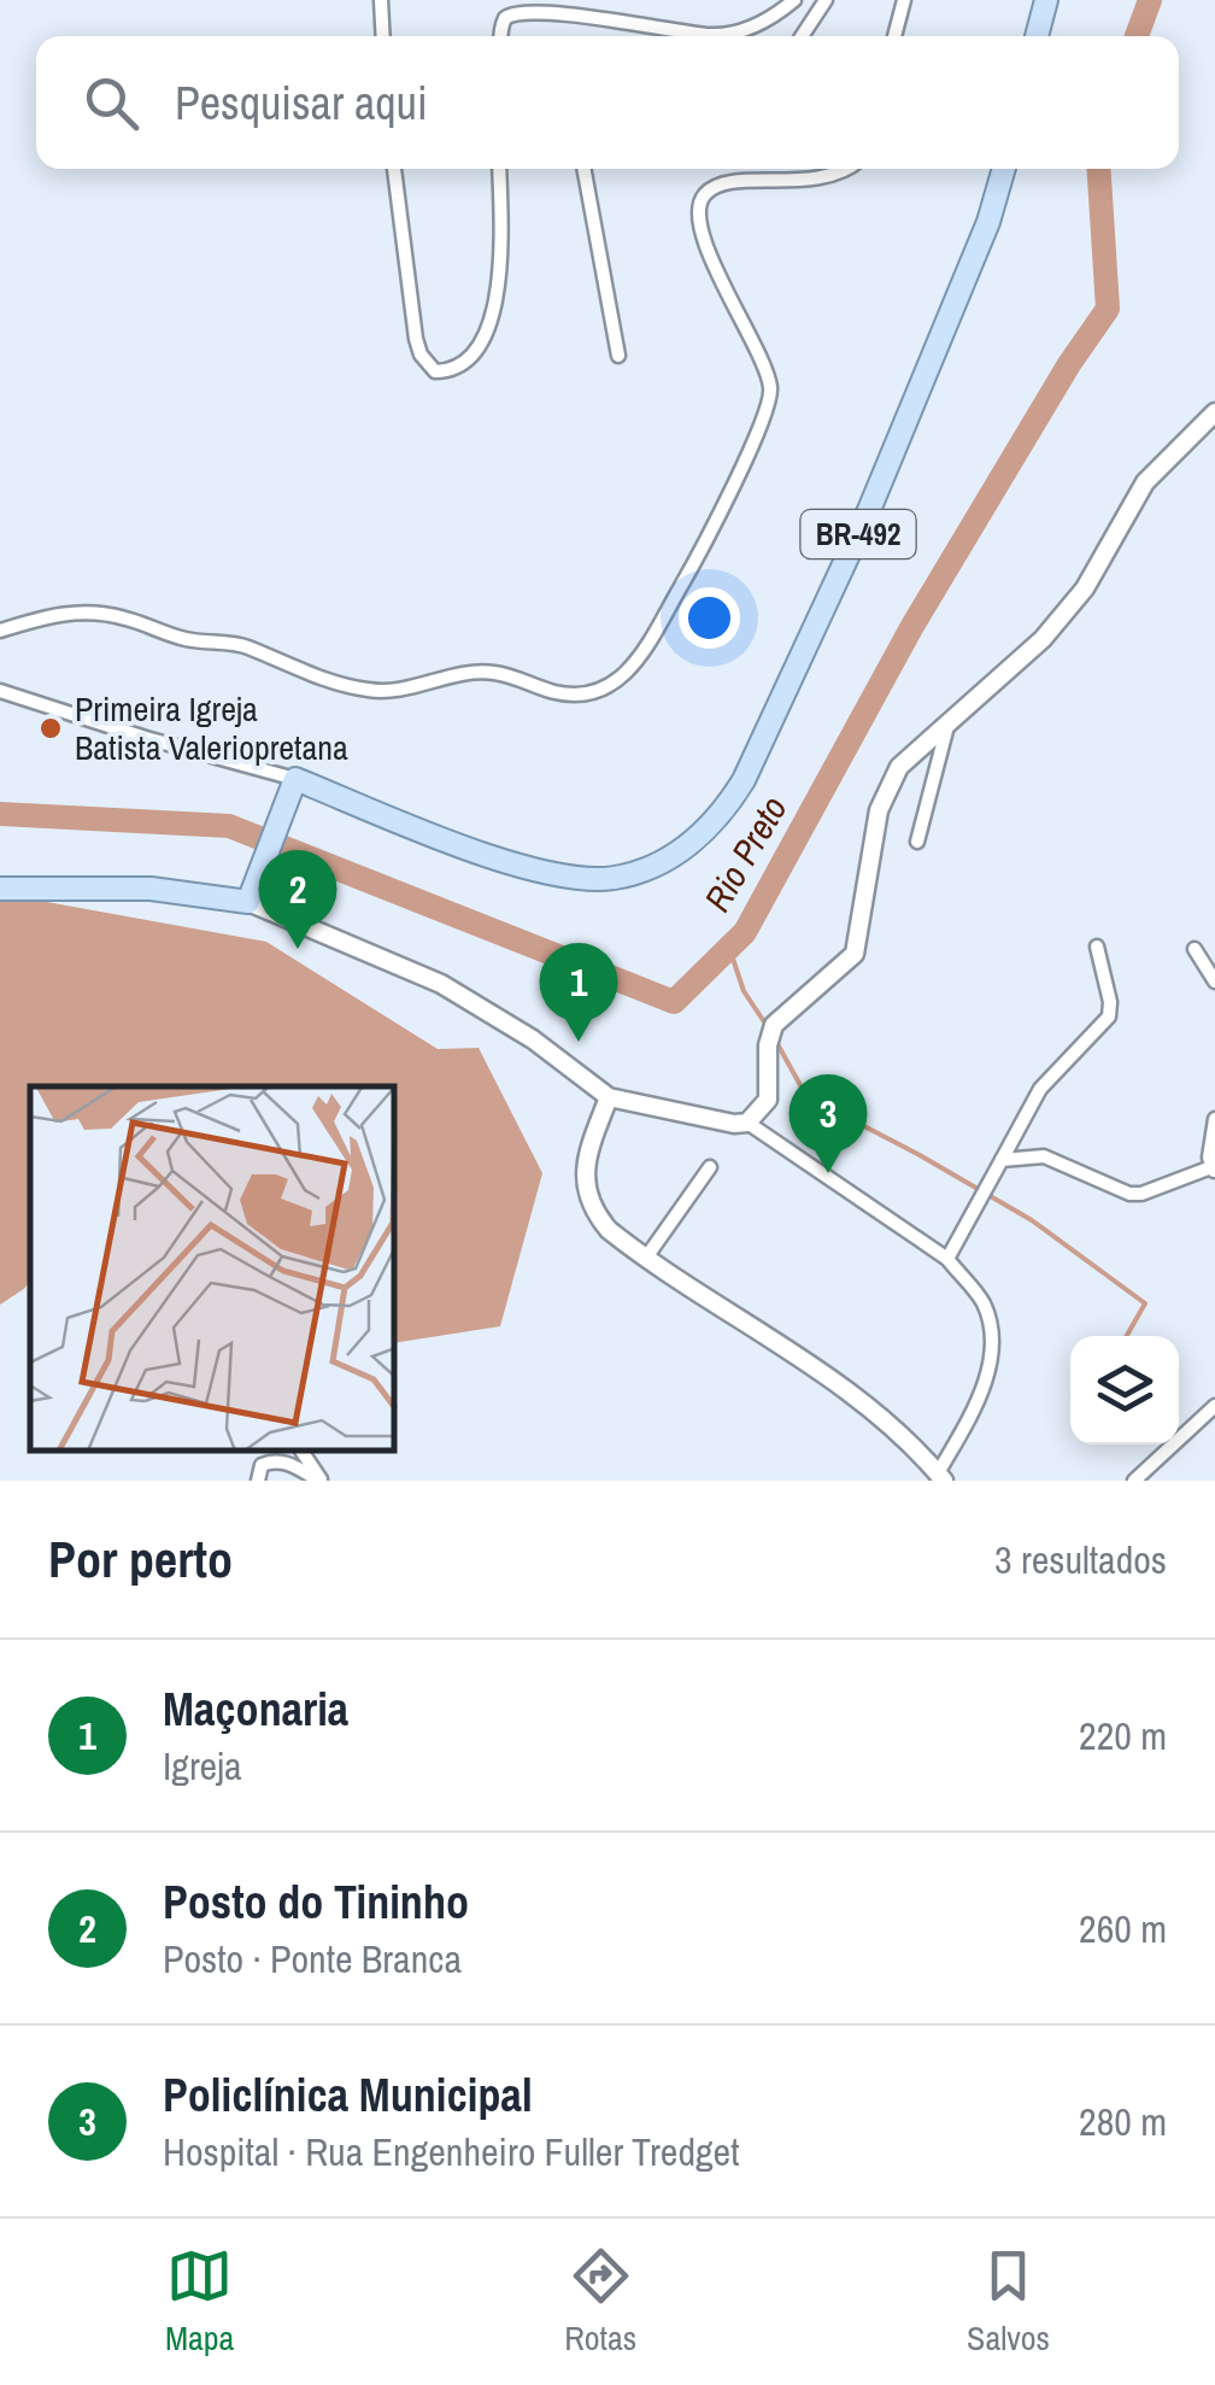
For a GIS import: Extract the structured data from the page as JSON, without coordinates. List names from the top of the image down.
{
  "streets": {
    "main road": ["BR-492"]
  },
  "water": ["Rio Preto"],
  "places": ["Primeira Igreja Batista Valeriopretana"],
  "page": {
    "search": "Pesquisar aqui",
    "pins": ["2", "1", "3"],
    "heading": ["Por perto", "3 resultados"],
    "list": [
      {
        "mark": "1",
        "name": "Maçonaria",
        "note": "Igreja",
        "value": "220 m"
      },
      {
        "mark": "2",
        "name": "Posto do Tininho",
        "note": "Posto · Ponte Branca",
        "value": "260 m"
      },
      {
        "mark": "3",
        "name": "Policlínica Municipal",
        "note": "Hospital · Rua Engenheiro Fuller Tredget",
        "value": "280 m"
      }
    ],
    "nav": ["Mapa", "Rotas", "Salvos"]
  }
}
